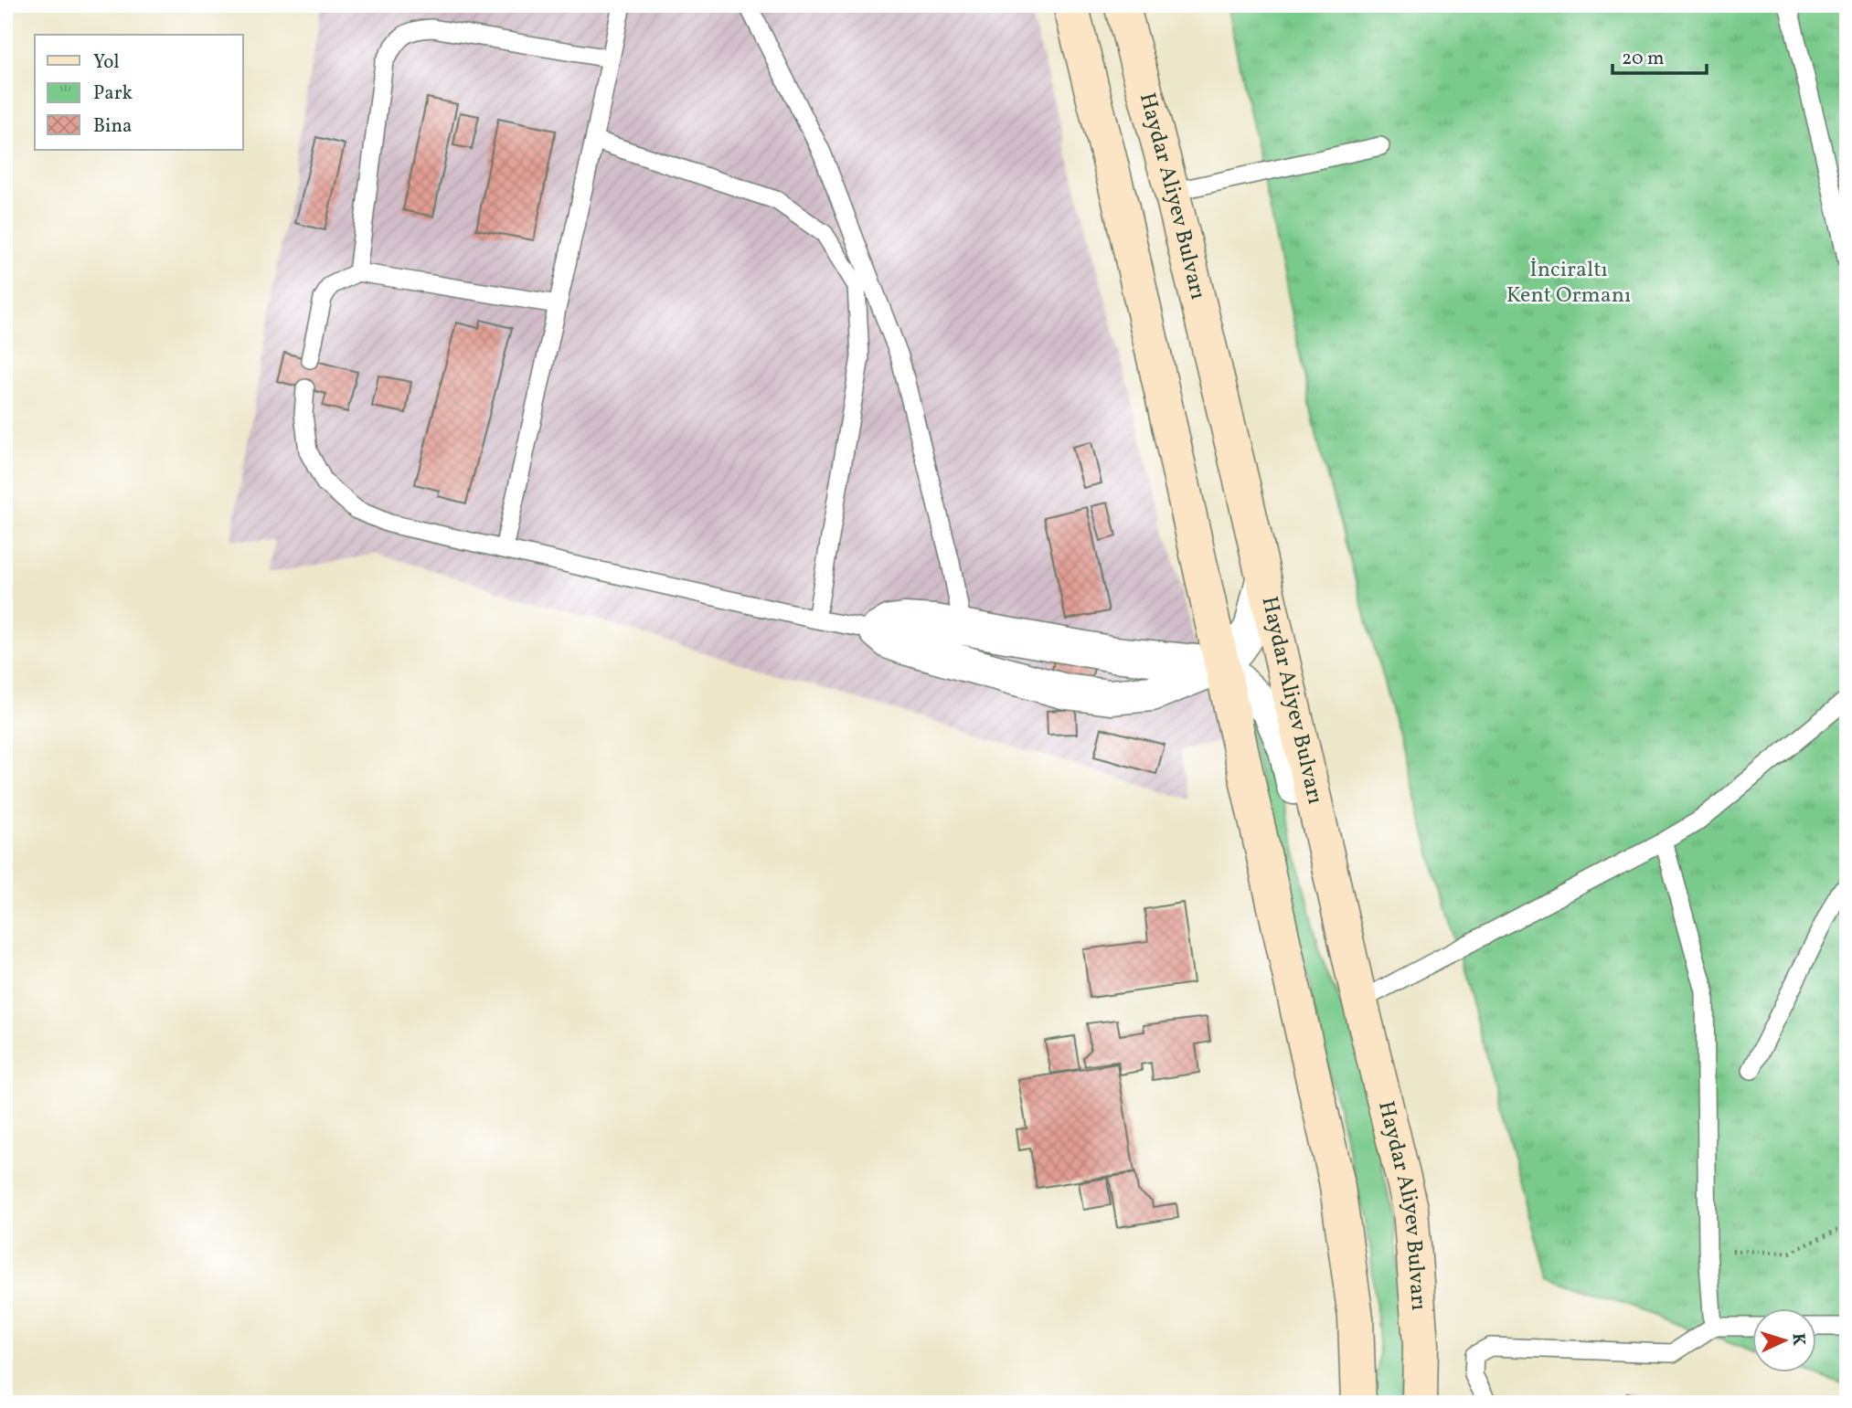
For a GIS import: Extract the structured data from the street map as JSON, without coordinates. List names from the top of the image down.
{
  "streets": {
    "main road": ["Haydar Aliyev Bulvarı"]
  },
  "parks": ["İnciraltı Kent Ormanı"],
  "legend": ["Yol", "Park", "Bina"],
  "scale_bar": "20 m",
  "north": "right"
}
